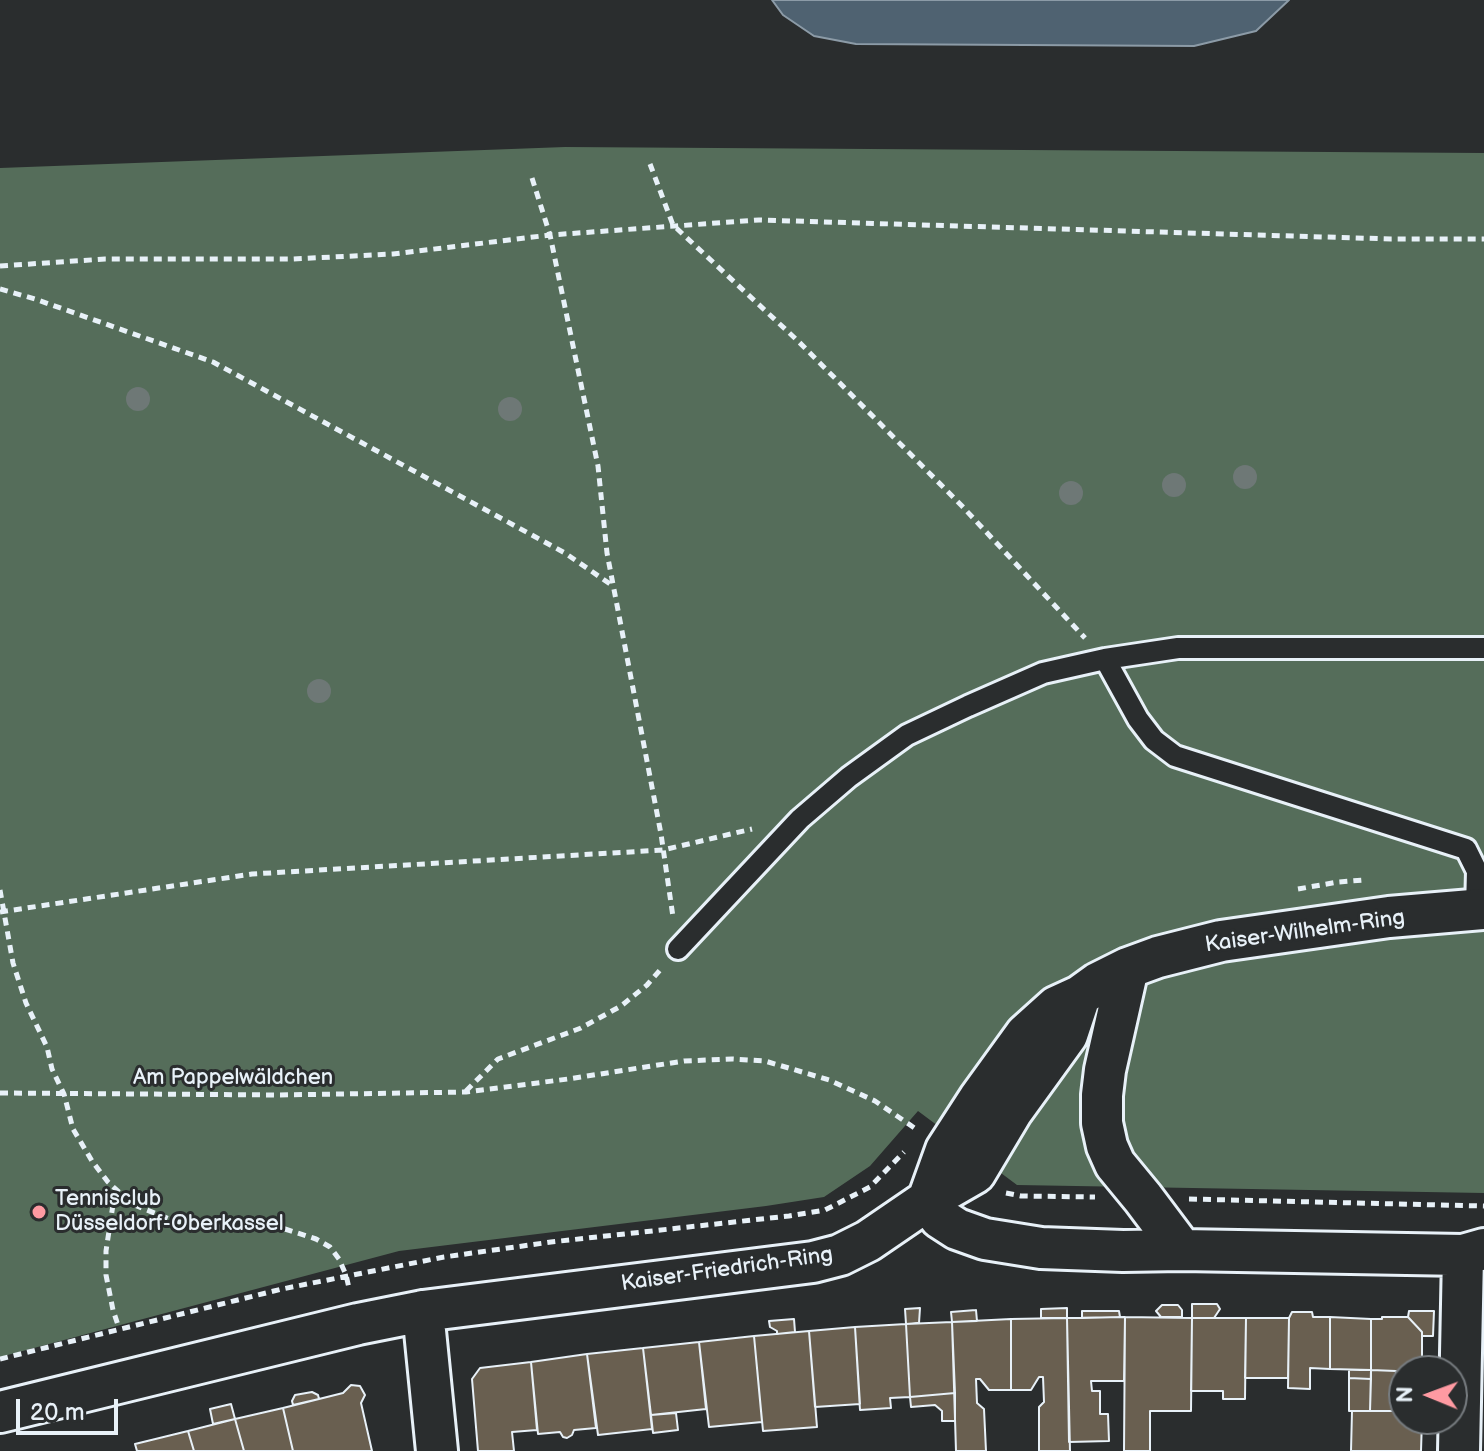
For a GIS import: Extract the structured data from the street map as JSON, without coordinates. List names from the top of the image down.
{
  "streets": {
    "street": ["Kaiser-Wilhelm-Ring", "Kaiser-Friedrich-Ring"],
    "path": ["Am Pappelwäldchen"]
  },
  "crossings": [
    ["Kaiser-Wilhelm-Ring", "Am Pappelwäldchen"],
    ["Kaiser-Wilhelm-Ring", "Kaiser-Friedrich-Ring"]
  ],
  "places": ["Tennisclub Düsseldorf-Oberkassel"],
  "scale_bar": "20 m",
  "north": "left"
}
